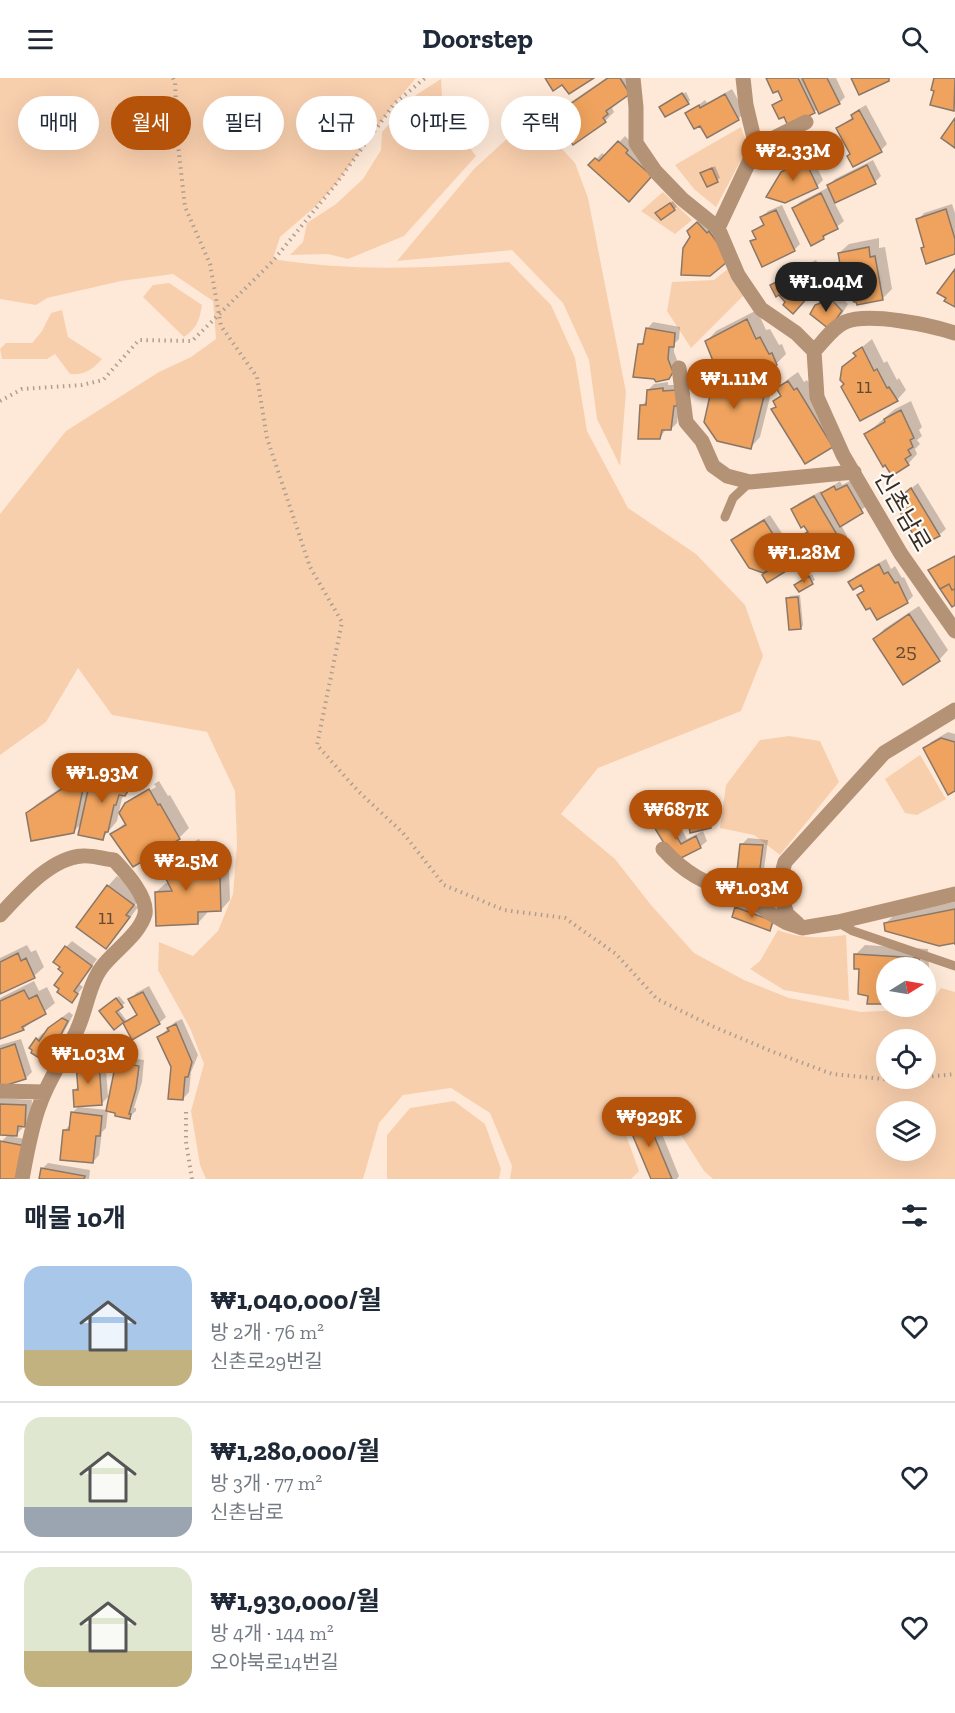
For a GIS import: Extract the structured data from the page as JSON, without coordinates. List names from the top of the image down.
{
  "streets": {
    "street": ["신촌남로"]
  },
  "house_numbers": ["11", "25", "11"],
  "north": "right",
  "page": {
    "header": "Doorstep",
    "chip": [
      "매매",
      "월세",
      "필터",
      "신규",
      "아파트",
      "주택"
    ],
    "price": [
      "₩2.33M",
      "₩1.04M",
      "₩1.11M",
      "₩1.28M",
      "₩1.93M",
      "₩687K",
      "₩2.5M",
      "₩1.03M",
      "₩1.03M",
      "₩929K"
    ],
    "heading": "매물 10개",
    "list": [
      {
        "name": "₩1,040,000/월",
        "note": "방 2개 · 76 m² · 신촌로29번길"
      },
      {
        "name": "₩1,280,000/월",
        "note": "방 3개 · 77 m² · 신촌남로"
      },
      {
        "name": "₩1,930,000/월",
        "note": "방 4개 · 144 m² · 오야북로14번길"
      }
    ]
  }
}
